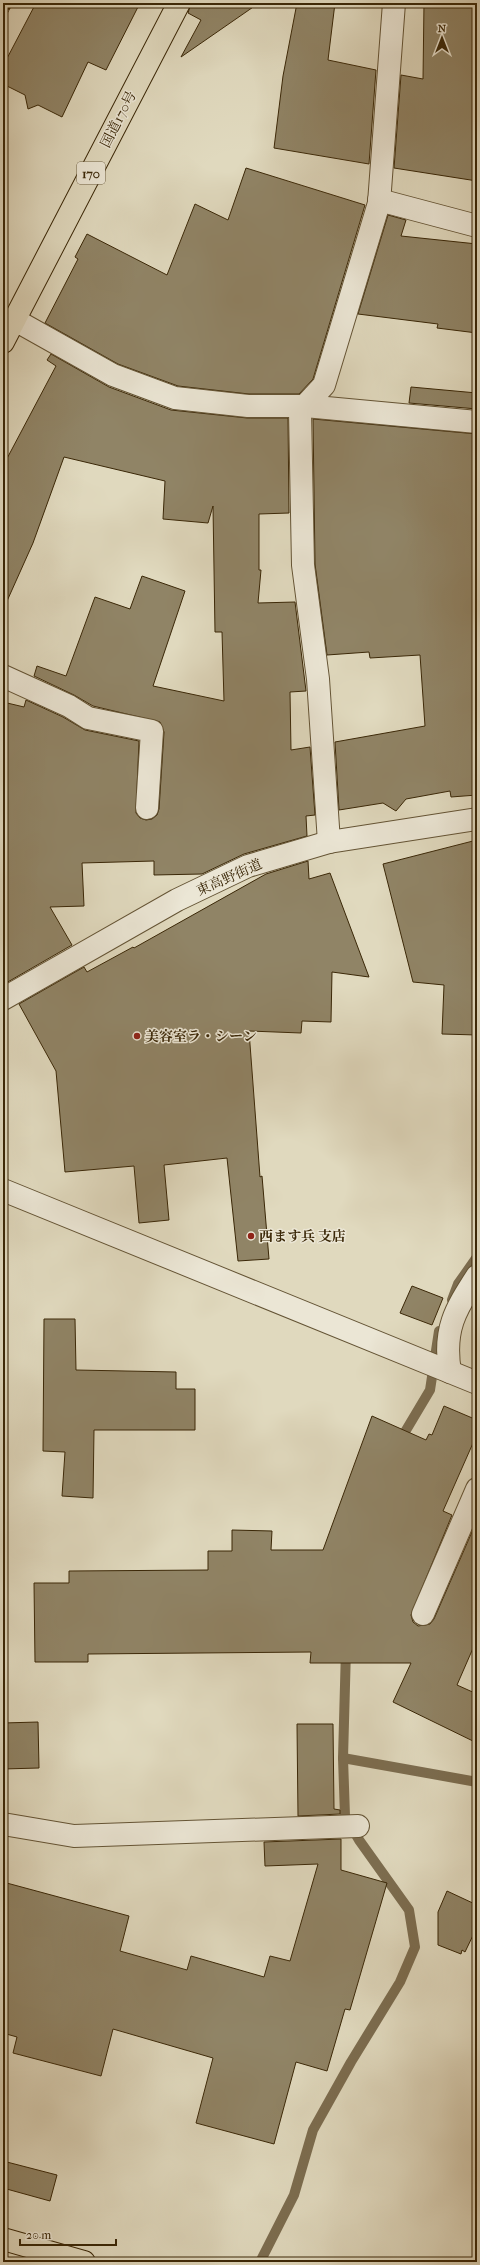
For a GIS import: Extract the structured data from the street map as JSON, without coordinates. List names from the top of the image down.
{
  "streets": {
    "highway": ["国道170号", "170"],
    "street": ["東高野街道"]
  },
  "places": ["美容室ラ・シーン", "西ます兵 支店"],
  "scale_bar": "20 m",
  "north": "top"
}
